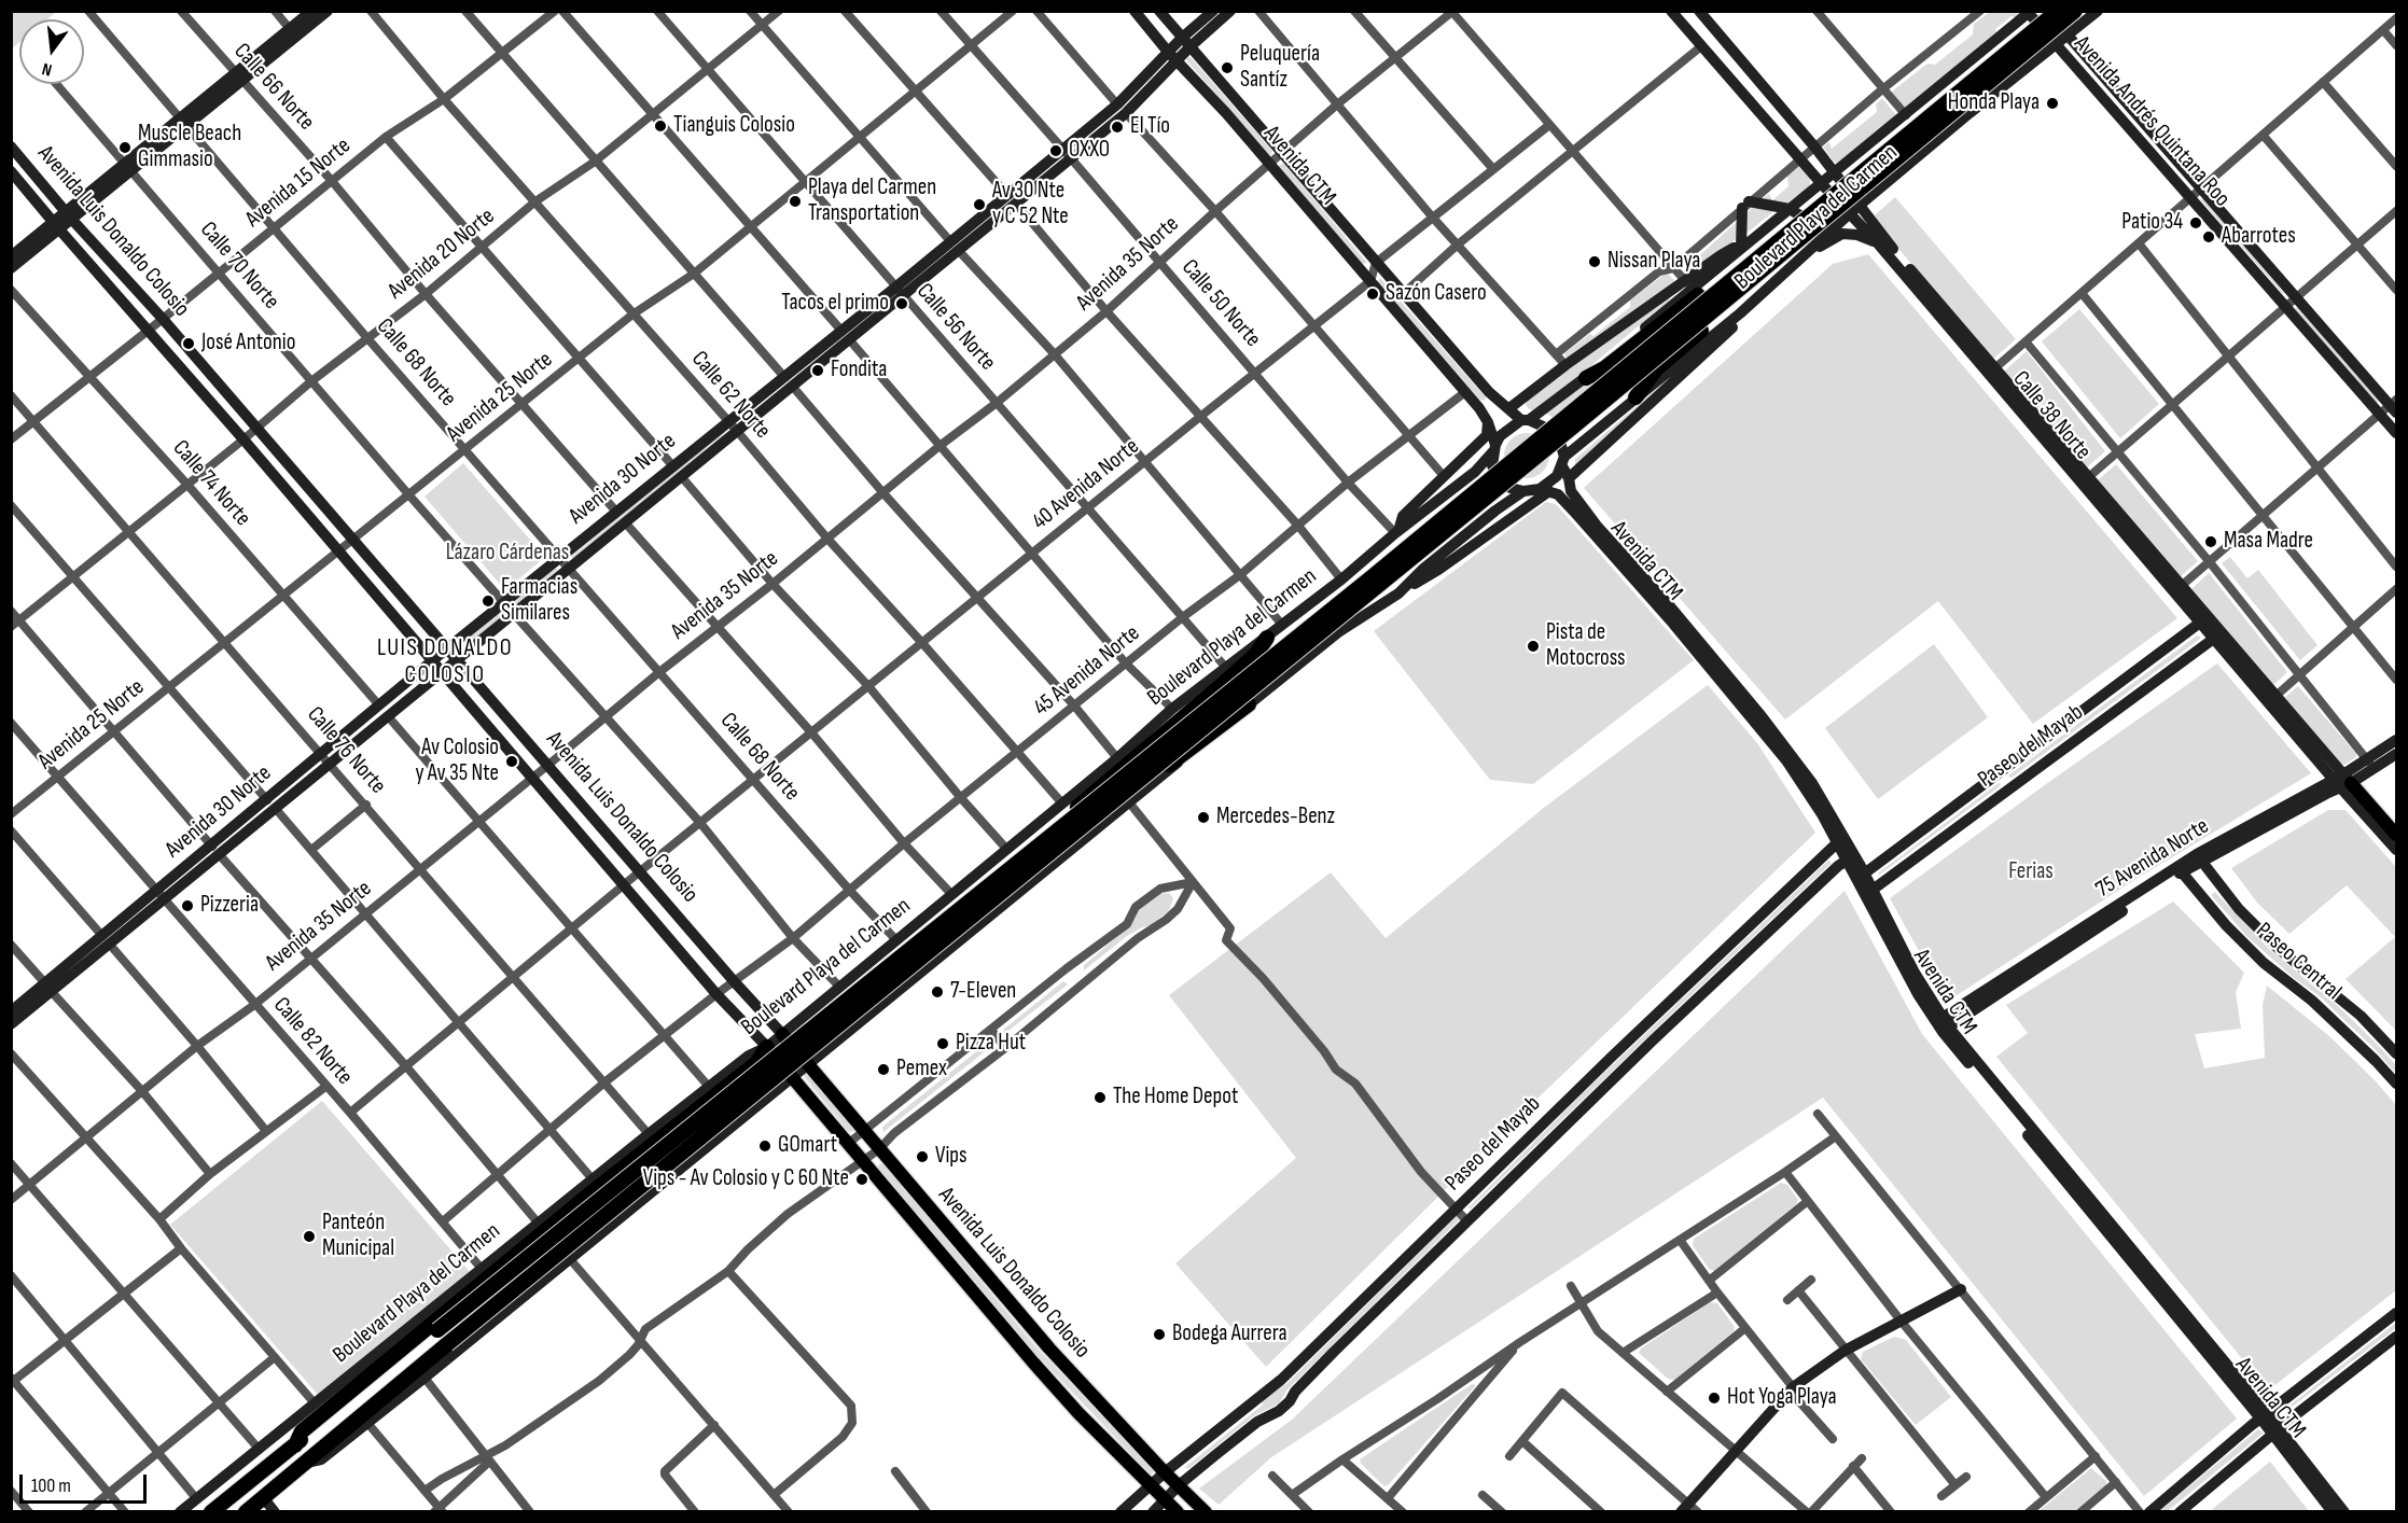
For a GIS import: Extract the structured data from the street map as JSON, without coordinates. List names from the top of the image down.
{
  "streets": {
    "main road": [
      "Avenida Andrés Quintana Roo",
      "Avenida CTM",
      "Boulevard Playa del Carmen",
      "Avenida Luis Donaldo Colosio",
      "Calle 38 Norte",
      "Avenida 30 Norte",
      "Paseo del Mayab",
      "75 Avenida Norte",
      "Paseo Central"
    ],
    "street": [
      "Calle 66 Norte",
      "Avenida 15 Norte",
      "Avenida 20 Norte",
      "Avenida 35 Norte",
      "Calle 70 Norte",
      "Calle 50 Norte",
      "Calle 56 Norte",
      "Calle 68 Norte",
      "Calle 62 Norte",
      "Avenida 25 Norte",
      "Calle 74 Norte",
      "40 Avenida Norte",
      "45 Avenida Norte",
      "Calle 76 Norte",
      "Calle 82 Norte"
    ]
  },
  "crossings": [
    ["Calle 66 Norte", "Avenida 15 Norte"],
    ["Calle 66 Norte", "Avenida 20 Norte"],
    ["Calle 66 Norte", "Avenida 25 Norte"],
    ["Calle 66 Norte", "Avenida 30 Norte"],
    ["Avenida Andrés Quintana Roo", "Boulevard Playa del Carmen"],
    ["Avenida CTM", "Boulevard Playa del Carmen"],
    ["Avenida CTM", "Avenida 35 Norte"],
    ["Avenida CTM", "Avenida 30 Norte"],
    ["Avenida CTM", "40 Avenida Norte"],
    ["Avenida CTM", "45 Avenida Norte"],
    ["Avenida CTM", "Paseo del Mayab"],
    ["Avenida CTM", "75 Avenida Norte"],
    ["Avenida 15 Norte", "Avenida Luis Donaldo Colosio"],
    ["Avenida 15 Norte", "Calle 70 Norte"],
    ["Avenida 15 Norte", "Calle 68 Norte"],
    ["Avenida 15 Norte", "Calle 62 Norte"],
    ["Avenida 15 Norte", "Calle 74 Norte"],
    ["Avenida 15 Norte", "Calle 76 Norte"],
    ["Boulevard Playa del Carmen", "Avenida Luis Donaldo Colosio"],
    ["Boulevard Playa del Carmen", "Calle 50 Norte"],
    ["Boulevard Playa del Carmen", "Calle 56 Norte"],
    ["Boulevard Playa del Carmen", "Calle 68 Norte"],
    ["Boulevard Playa del Carmen", "Calle 62 Norte"],
    ["Boulevard Playa del Carmen", "Calle 38 Norte"],
    ["Boulevard Playa del Carmen", "Calle 76 Norte"],
    ["Boulevard Playa del Carmen", "Calle 82 Norte"],
    ["Avenida Luis Donaldo Colosio", "Avenida 20 Norte"],
    ["Avenida Luis Donaldo Colosio", "Avenida 35 Norte"],
    ["Avenida Luis Donaldo Colosio", "Avenida 25 Norte"],
    ["Avenida Luis Donaldo Colosio", "Avenida 30 Norte"],
    ["Avenida Luis Donaldo Colosio", "40 Avenida Norte"],
    ["Avenida Luis Donaldo Colosio", "45 Avenida Norte"],
    ["Avenida Luis Donaldo Colosio", "Paseo del Mayab"],
    ["Avenida 20 Norte", "Calle 70 Norte"],
    ["Avenida 20 Norte", "Calle 56 Norte"],
    ["Avenida 20 Norte", "Calle 68 Norte"],
    ["Avenida 20 Norte", "Calle 62 Norte"],
    ["Avenida 20 Norte", "Calle 74 Norte"],
    ["Avenida 20 Norte", "Calle 76 Norte"],
    ["Avenida 35 Norte", "Calle 50 Norte"],
    ["Avenida 35 Norte", "Calle 56 Norte"],
    ["Avenida 35 Norte", "Calle 68 Norte"],
    ["Avenida 35 Norte", "Calle 62 Norte"],
    ["Avenida 35 Norte", "Calle 76 Norte"],
    ["Avenida 35 Norte", "Calle 82 Norte"],
    ["Calle 70 Norte", "Avenida 25 Norte"],
    ["Calle 70 Norte", "Avenida 30 Norte"],
    ["Calle 50 Norte", "Avenida 25 Norte"],
    ["Calle 50 Norte", "Avenida 30 Norte"],
    ["Calle 50 Norte", "40 Avenida Norte"],
    ["Calle 50 Norte", "45 Avenida Norte"],
    ["Calle 56 Norte", "Avenida 25 Norte"],
    ["Calle 56 Norte", "Avenida 30 Norte"],
    ["Calle 56 Norte", "40 Avenida Norte"],
    ["Calle 56 Norte", "45 Avenida Norte"],
    ["Calle 68 Norte", "Avenida 25 Norte"],
    ["Calle 68 Norte", "Avenida 30 Norte"],
    ["Calle 68 Norte", "40 Avenida Norte"],
    ["Calle 68 Norte", "45 Avenida Norte"],
    ["Calle 62 Norte", "Avenida 25 Norte"],
    ["Calle 62 Norte", "Avenida 30 Norte"],
    ["Calle 62 Norte", "40 Avenida Norte"],
    ["Calle 62 Norte", "45 Avenida Norte"],
    ["Avenida 25 Norte", "Calle 74 Norte"],
    ["Avenida 25 Norte", "Calle 76 Norte"],
    ["Avenida 25 Norte", "Calle 82 Norte"],
    ["Calle 38 Norte", "Paseo del Mayab"],
    ["Calle 38 Norte", "75 Avenida Norte"],
    ["Avenida 30 Norte", "Calle 74 Norte"],
    ["Avenida 30 Norte", "Calle 76 Norte"],
    ["Avenida 30 Norte", "Calle 82 Norte"],
    ["40 Avenida Norte", "Calle 76 Norte"],
    ["40 Avenida Norte", "Calle 82 Norte"],
    ["45 Avenida Norte", "Calle 76 Norte"],
    ["45 Avenida Norte", "Calle 82 Norte"],
    ["75 Avenida Norte", "Paseo Central"]
  ],
  "districts": ["LUIS DONALDO COLOSIO"],
  "parks": ["Lázaro Cárdenas", "Ferias"],
  "places": [
    "Peluquería Santíz",
    "Honda Playa",
    "Tianguis Colosio",
    "El Tío",
    "Muscle Beach Gimmasio",
    "OXXO",
    "Playa del Carmen Transportation",
    "Av 30 Nte y C 52 Nte",
    "Patio 34",
    "Abarrotes",
    "Nissan Playa",
    "Sazón Casero",
    "Tacos el primo",
    "José Antonio",
    "Fondita",
    "Masa Madre",
    "Farmacias Similares",
    "Pista de Motocross",
    "Av Colosio y Av 35 Nte",
    "Mercedes-Benz",
    "Pizzeria",
    "7-Eleven",
    "Pizza Hut",
    "Pemex",
    "The Home Depot",
    "GOmart",
    "Vips",
    "Vips - Av Colosio y C 60 Nte",
    "Panteón Municipal",
    "Bodega Aurrera",
    "Hot Yoga Playa"
  ],
  "scale_bar": "100 m",
  "north": "bottom"
}
